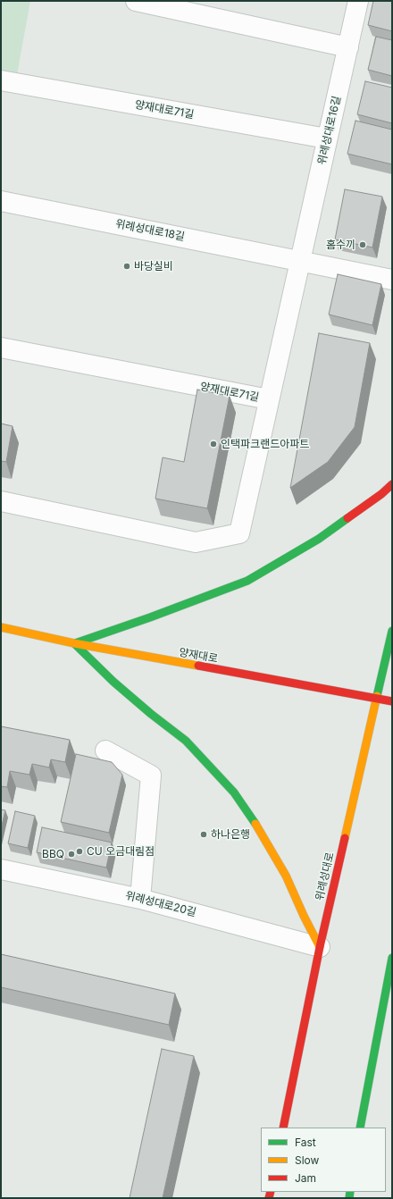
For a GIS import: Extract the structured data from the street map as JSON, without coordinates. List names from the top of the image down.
{
  "streets": {
    "main road": ["양재대로", "위례성대로"],
    "street": [
      "양재대로71길",
      "위례성대로16길",
      "위례성대로18길",
      "위례성대로20길"
    ]
  },
  "crossings": [
    ["양재대로71길", "위례성대로16길"],
    ["위례성대로16길", "위례성대로18길"],
    ["양재대로", "위례성대로"],
    ["위례성대로", "위례성대로20길"]
  ],
  "places": [
    "홈수끼",
    "바당실비",
    "인택파크랜드아파트",
    "하나은행",
    "CU 오금대림점",
    "BBQ"
  ],
  "legend": ["Fast", "Slow", "Jam"]
}
